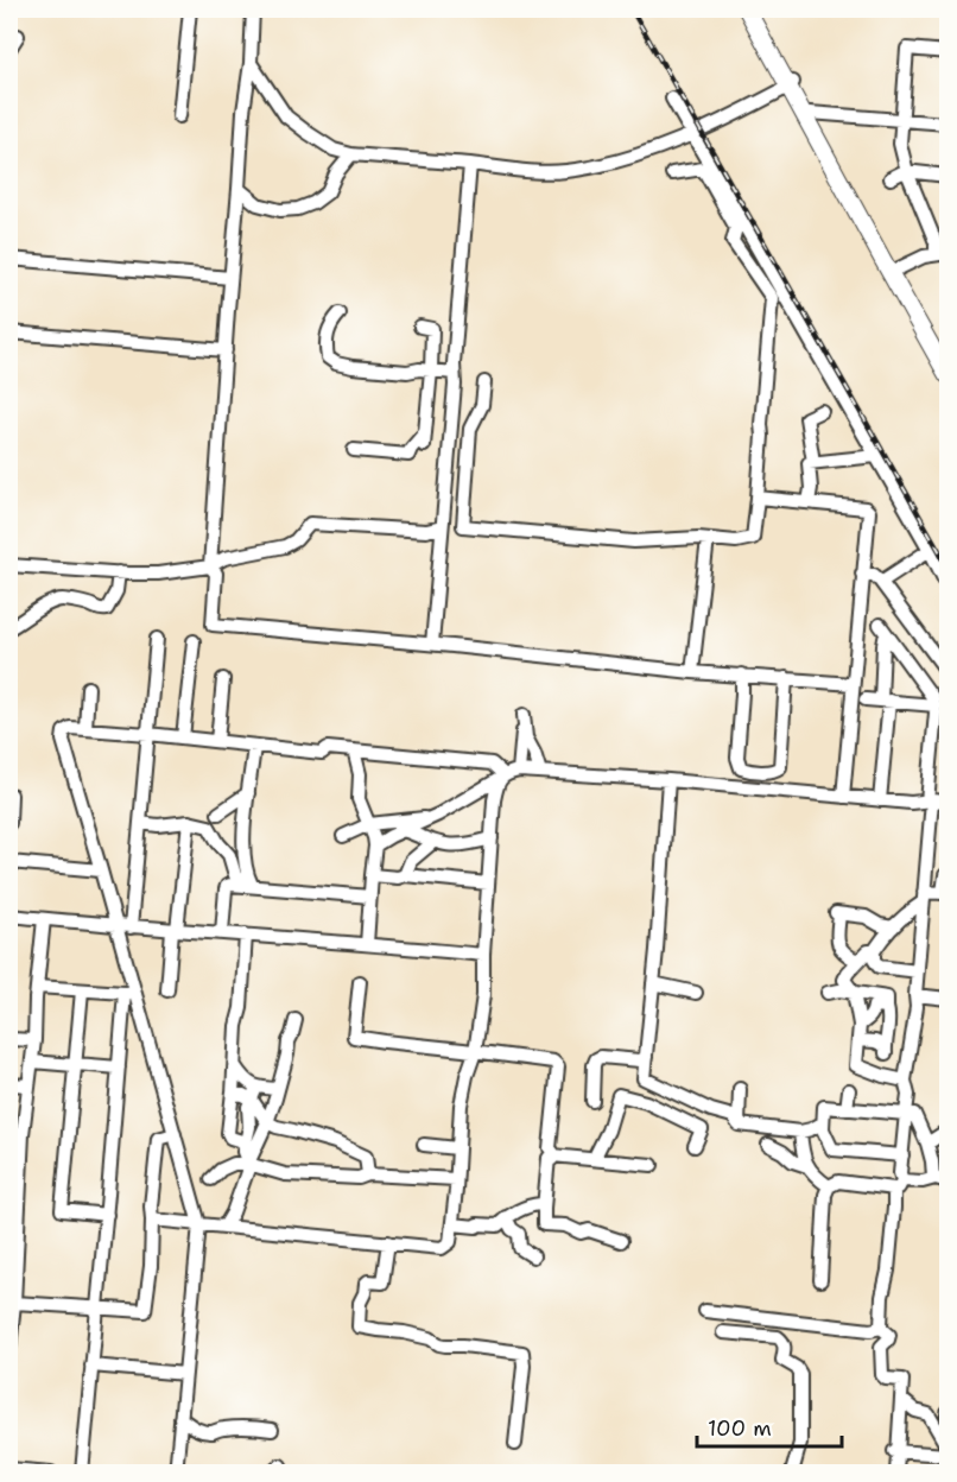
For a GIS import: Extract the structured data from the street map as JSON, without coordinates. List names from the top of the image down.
{
  "scale_bar": "100 m"
}
